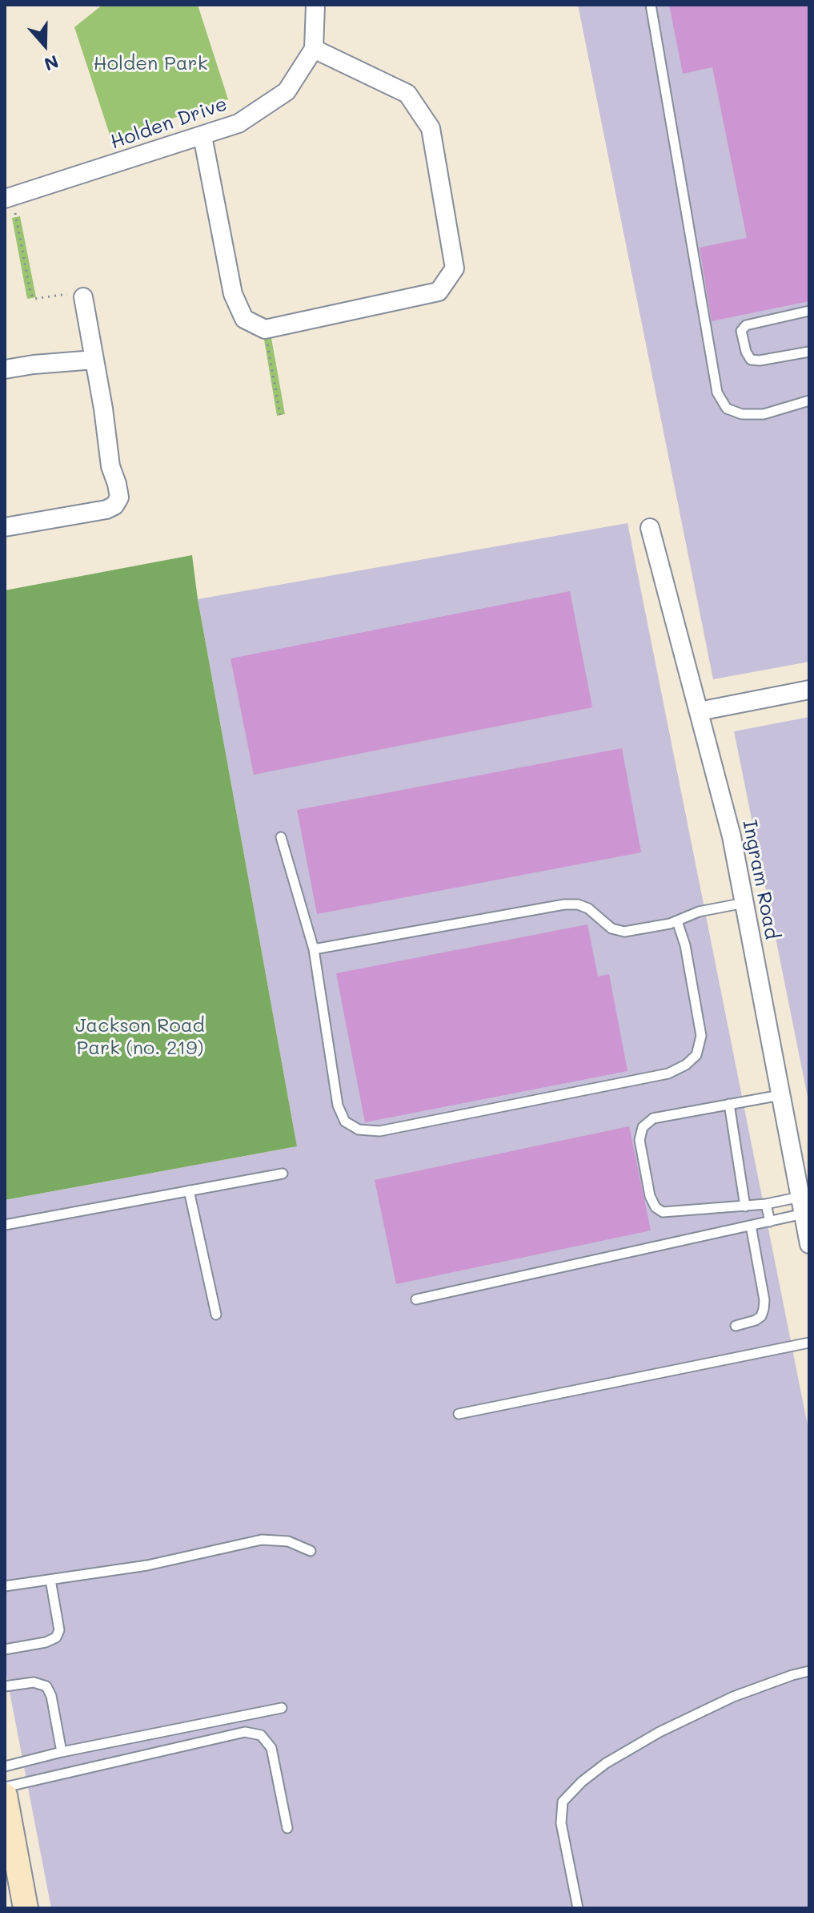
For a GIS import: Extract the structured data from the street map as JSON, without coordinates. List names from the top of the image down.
{
  "streets": {
    "street": ["Holden Drive", "Ingram Road"]
  },
  "parks": ["Holden Park", "Jackson Road Park (no. 219)"],
  "north": "bottom"
}
